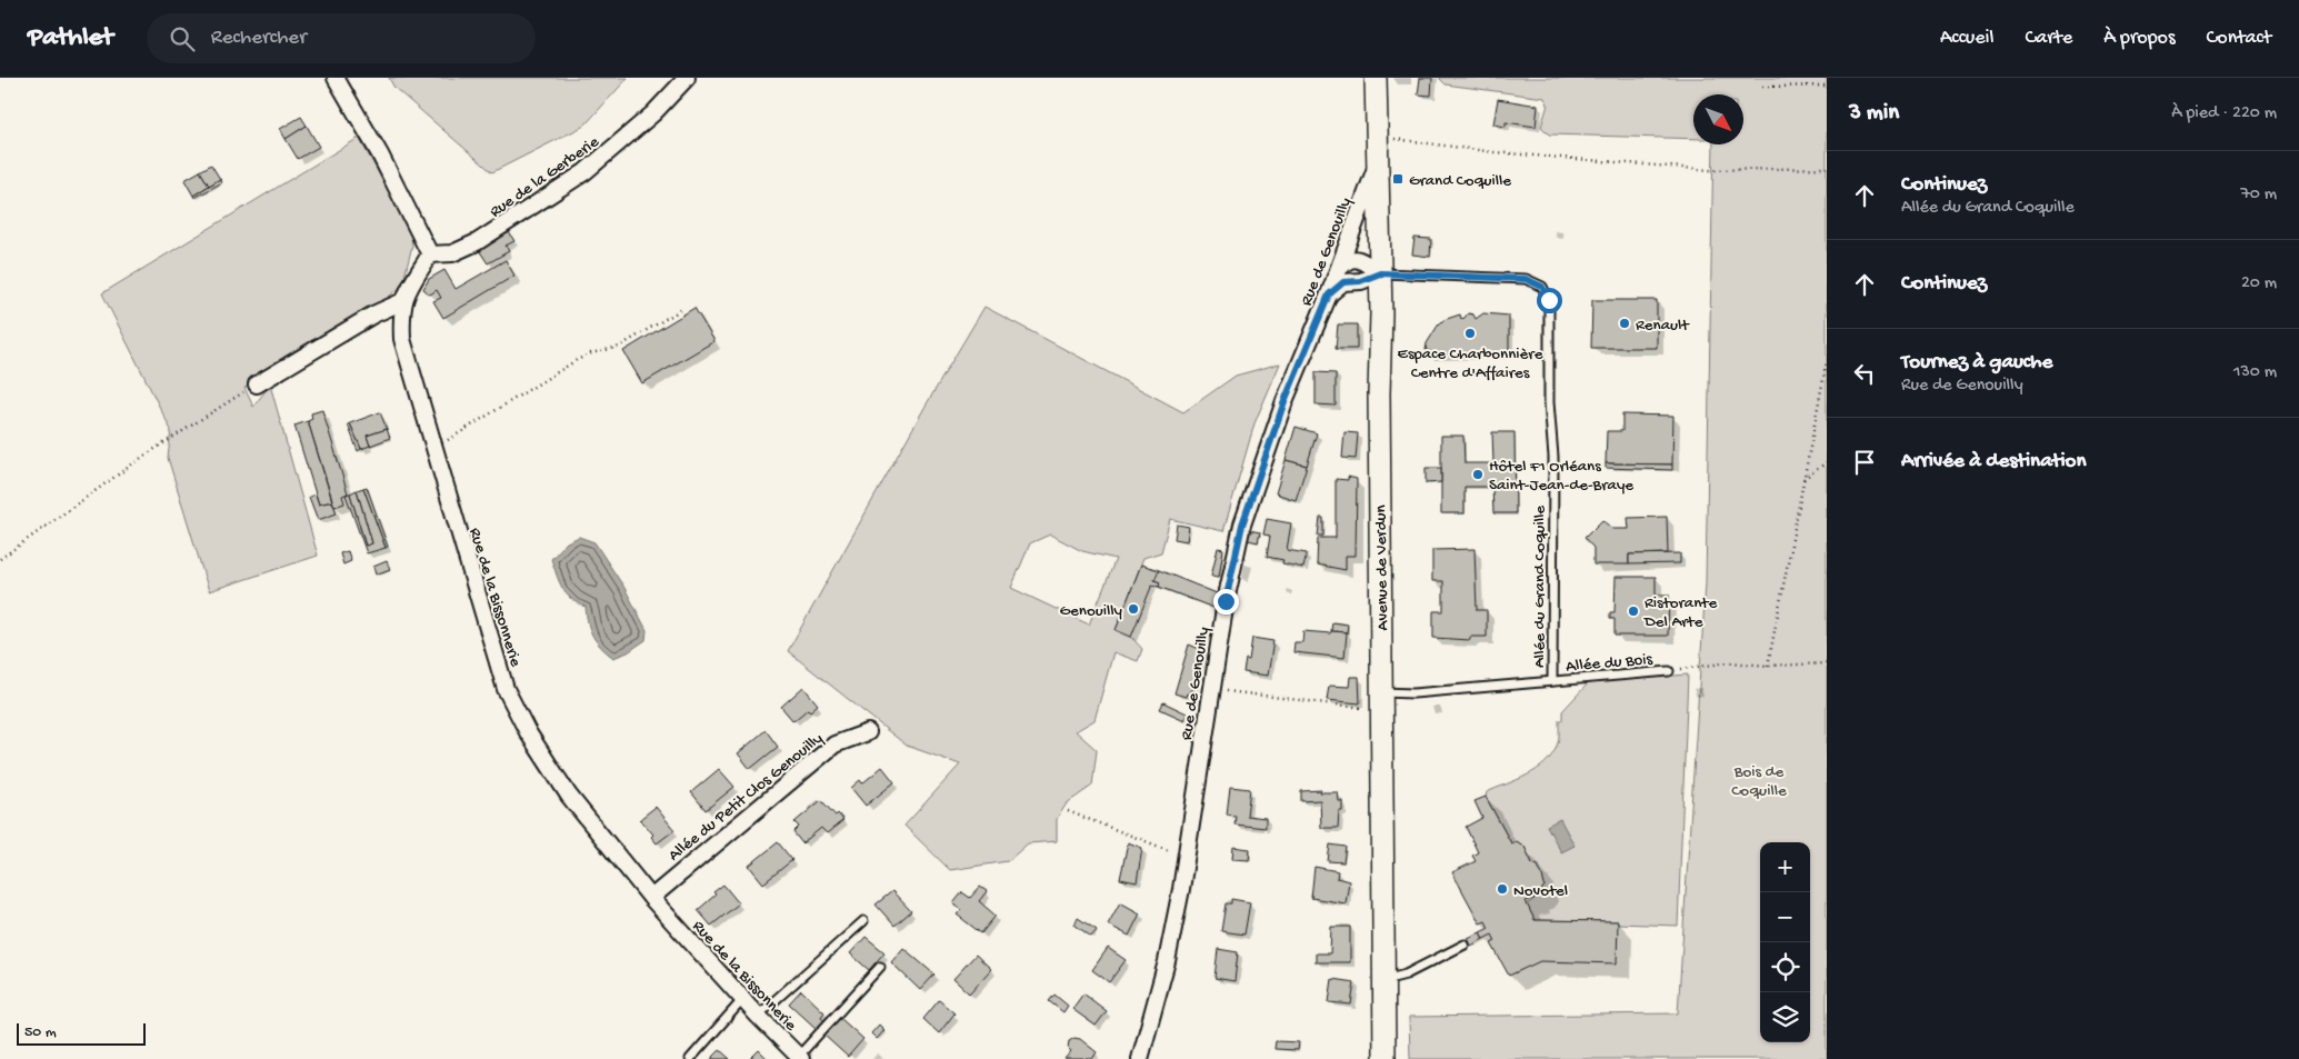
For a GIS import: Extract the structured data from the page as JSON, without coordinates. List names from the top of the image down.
{
  "streets": {
    "main road": ["Avenue de Verdun"],
    "street": [
      "Rue de la Gerberie",
      "Rue de Genouilly",
      "Rue de la Bissonnerie",
      "Allée du Petit Clos Genouilly"
    ],
    "lane": ["Allée du Grand Coquille", "Allée du Bois"]
  },
  "crossings": [
    ["Rue de la Gerberie", "Rue de la Bissonnerie"],
    ["Rue de Genouilly", "Avenue de Verdun"],
    ["Avenue de Verdun", "Allée du Grand Coquille"],
    ["Allée du Grand Coquille", "Allée du Bois"],
    ["Rue de la Bissonnerie", "Allée du Petit Clos Genouilly"]
  ],
  "parks": ["Bois de Coquille"],
  "places": {
    "transit": ["Grand Coquille"],
    "other": [
      "Renault",
      "Espace Charbonnière Centre d'Affaires",
      "Hôtel F1 Orléans Saint-Jean-de-Braye",
      "Genouilly",
      "Ristorante Del Arte",
      "Novotel"
    ]
  },
  "scale_bar": "50 m",
  "north": "bottom right",
  "page": {
    "header": "Pathlet",
    "search": "Rechercher",
    "nav": [
      "Accueil",
      "Carte",
      "À propos",
      "Contact"
    ],
    "heading": ["3 min", "À pied · 220 m"],
    "list": [
      ["Continuez", "Allée du Grand Coquille", "70 m"],
      ["Continuez", "20 m"],
      ["Tournez à gauche", "Rue de Genouilly", "130 m"],
      "Arrivée à destination"
    ],
    "map_buttons": ["+", "−"],
    "scale": "50 m"
  }
}
